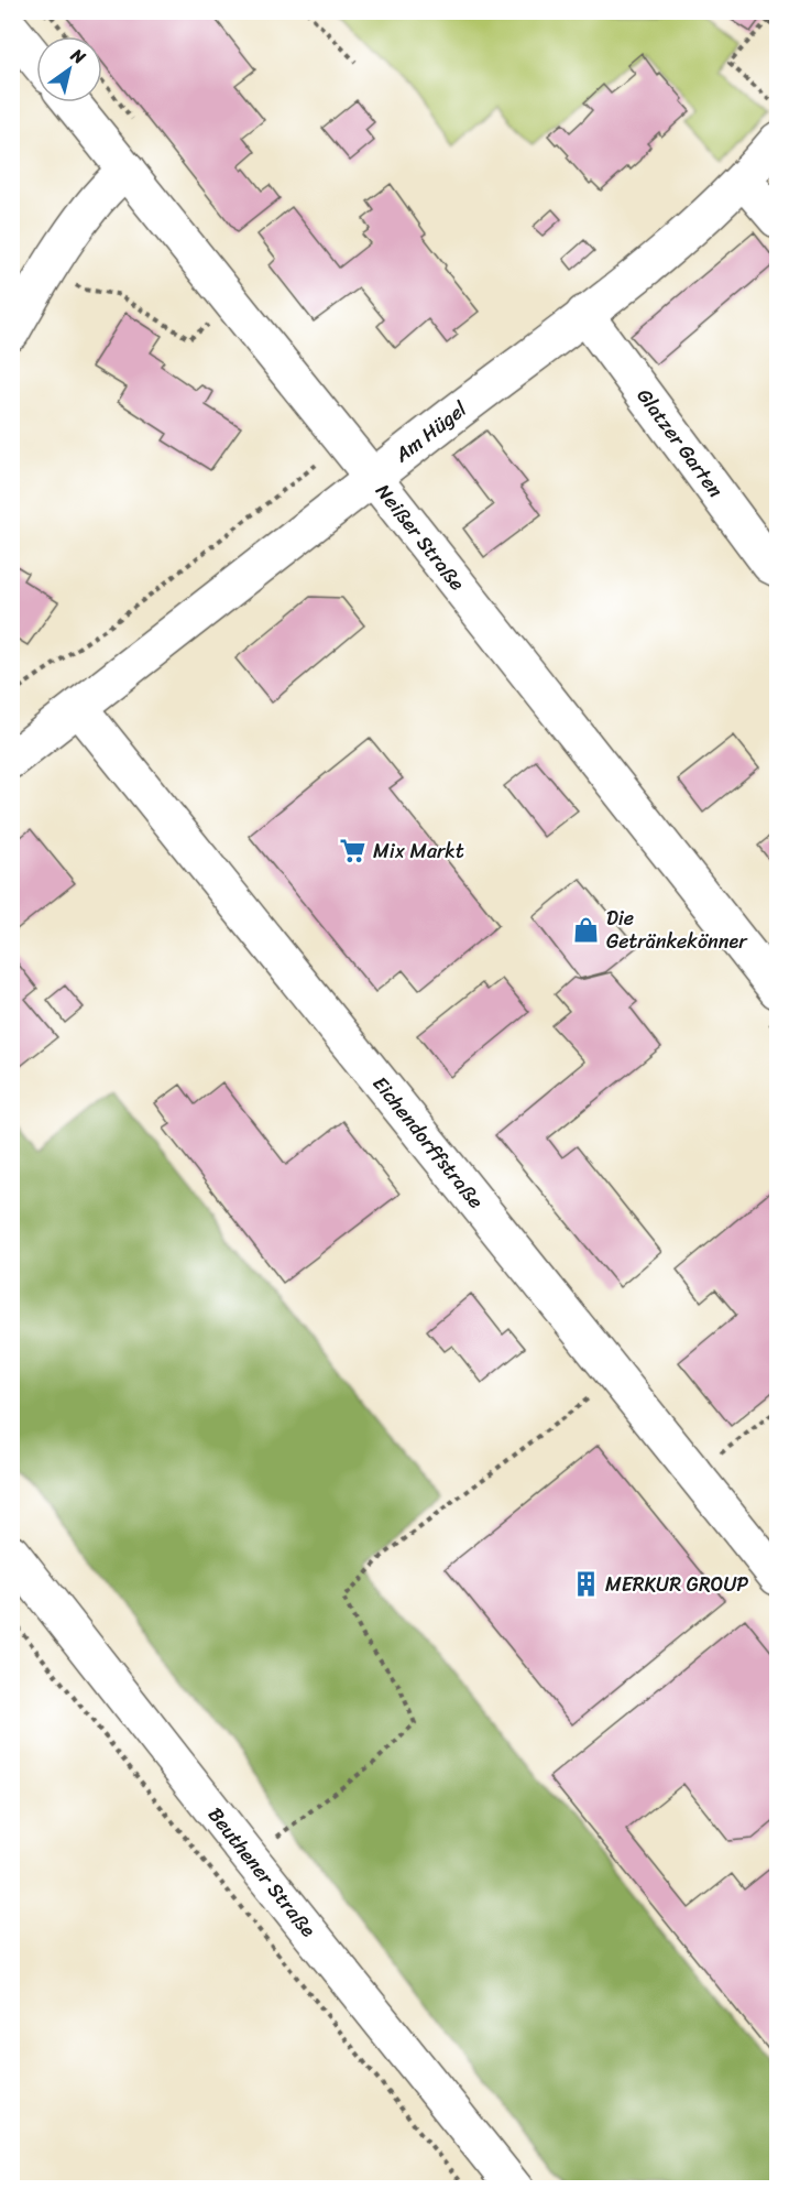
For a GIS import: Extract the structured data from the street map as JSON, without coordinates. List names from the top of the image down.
{
  "streets": {
    "street": [
      "Am Hügel",
      "Glatzer Garten",
      "Neißer Straße",
      "Eichendorffstraße",
      "Beuthener Straße"
    ]
  },
  "crossings": [
    ["Am Hügel", "Glatzer Garten"],
    ["Am Hügel", "Neißer Straße"],
    ["Am Hügel", "Eichendorffstraße"]
  ],
  "places": {
    "supermarket": ["Mix Markt"],
    "shop": ["Die Getränkekönner"],
    "building": ["MERKUR GROUP"]
  },
  "north": "top right"
}
